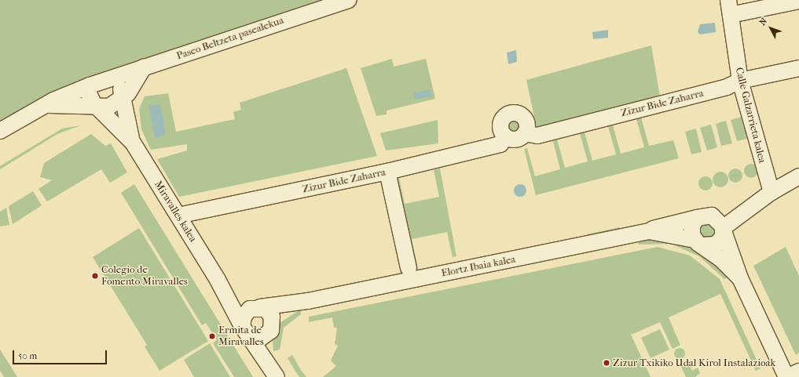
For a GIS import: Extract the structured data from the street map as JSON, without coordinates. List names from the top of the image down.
{
  "streets": {
    "street": [
      "Paseo Beltzeta pasealekua",
      "Zizur Bide Zaharra",
      "Calle Galzarrieta kalea",
      "Miravalles kalea",
      "Elortz Ibaia kalea"
    ]
  },
  "crossings": [
    ["Paseo Beltzeta pasealekua", "Miravalles kalea"],
    ["Zizur Bide Zaharra", "Calle Galzarrieta kalea"],
    ["Zizur Bide Zaharra", "Miravalles kalea"],
    ["Calle Galzarrieta kalea", "Elortz Ibaia kalea"],
    ["Miravalles kalea", "Elortz Ibaia kalea"]
  ],
  "places": ["Colegio de Fomento Miravalles", "Ermita de Miravalles", "Zizur Txikiko Udal Kirol Instalazioak"],
  "scale_bar": "50 m",
  "north": "top left"
}
